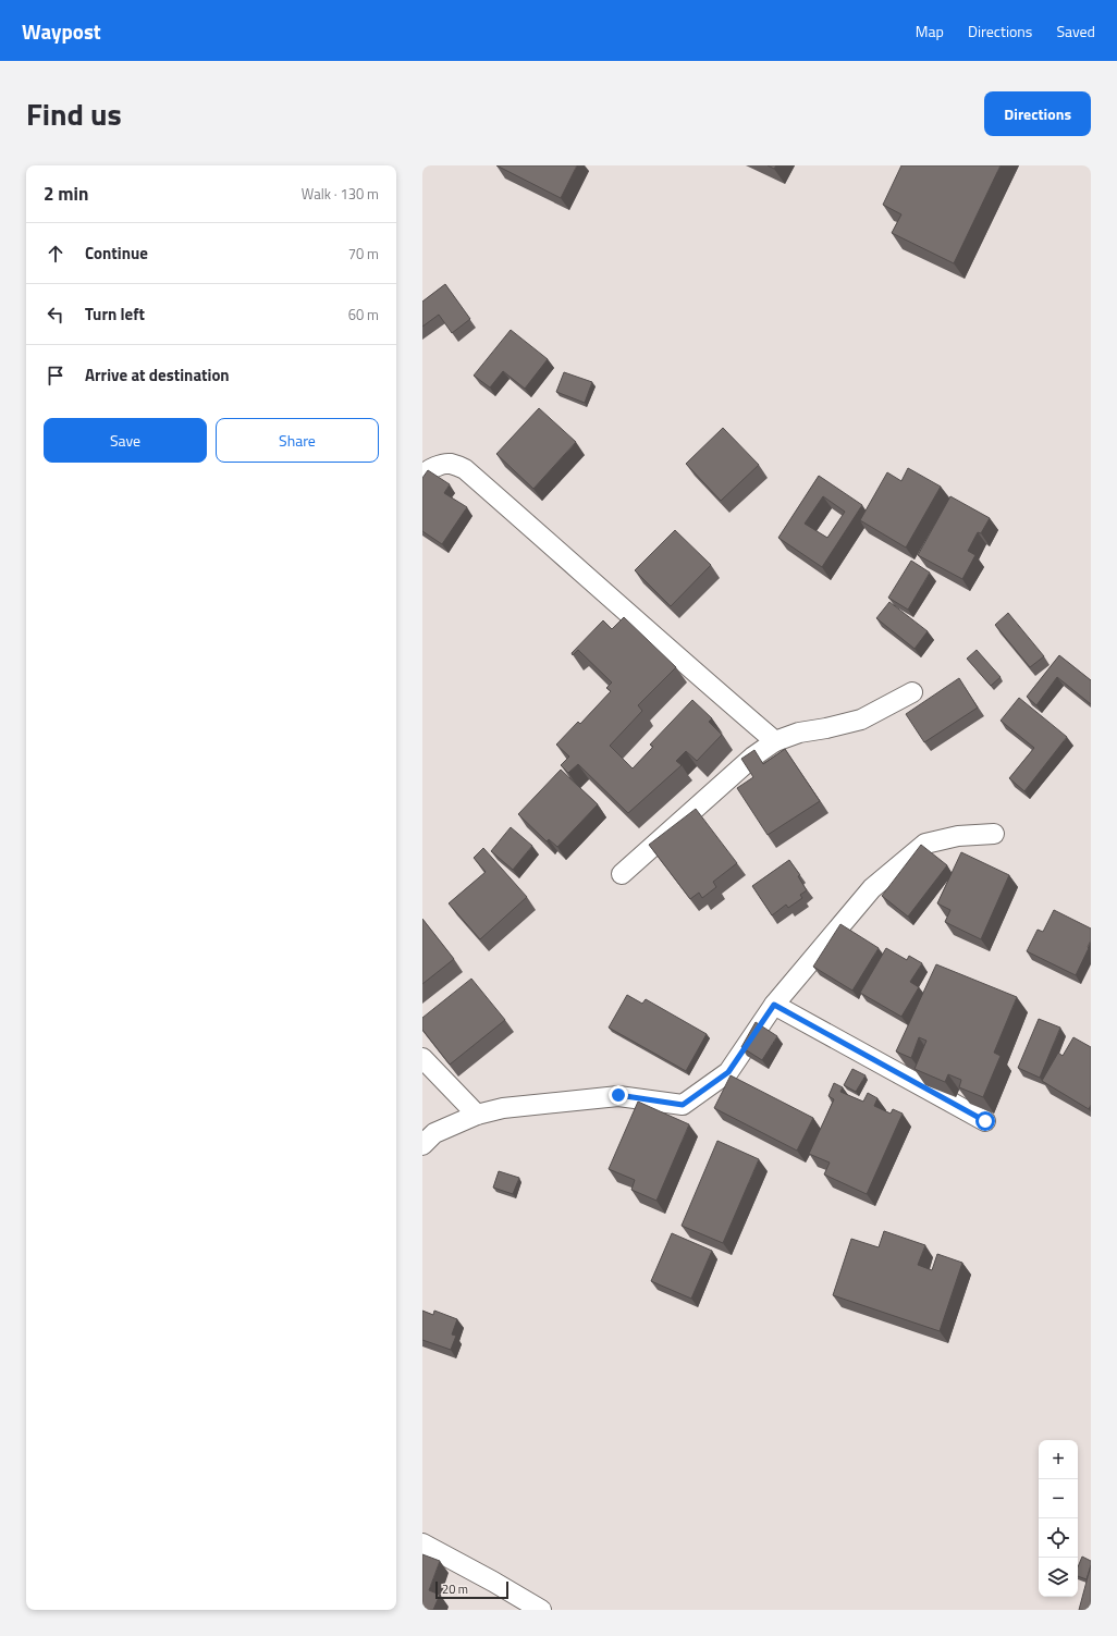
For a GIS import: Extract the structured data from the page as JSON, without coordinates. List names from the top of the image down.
{
  "scale_bar": "20 m",
  "page": {
    "header": "Waypost",
    "nav": ["Map", "Directions", "Saved"],
    "title": "Find us",
    "buttons": [
      "Directions",
      ["Save", "Share"]
    ],
    "heading": ["2 min", "Walk · 130 m"],
    "list": [
      ["Continue", "70 m"],
      ["Turn left", "60 m"],
      "Arrive at destination"
    ],
    "map_buttons": ["+", "−"],
    "scale": "20 m"
  }
}
